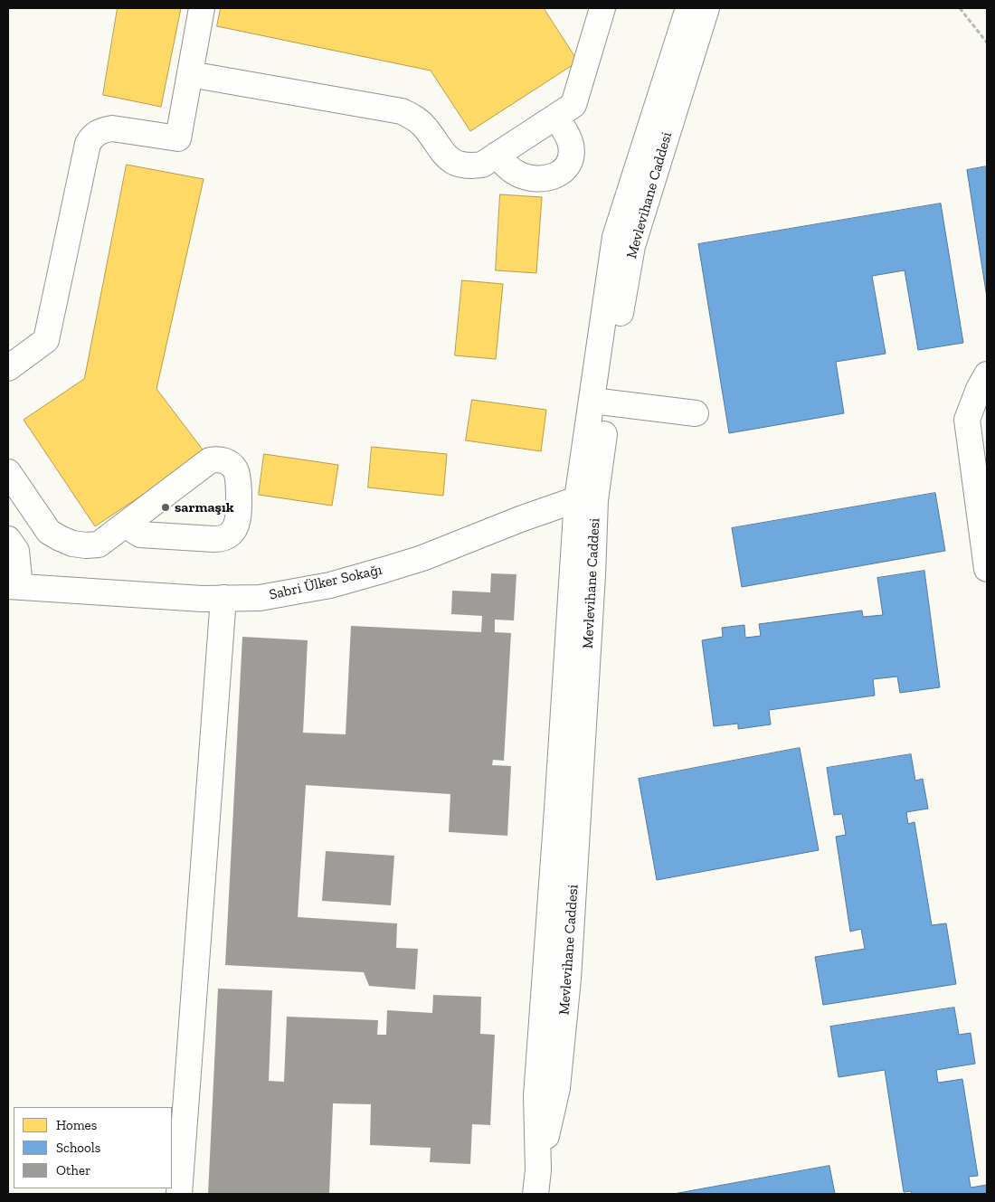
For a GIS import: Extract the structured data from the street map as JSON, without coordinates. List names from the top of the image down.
{
  "streets": {
    "street": ["Mevlevihane Caddesi", "Sabri Ülker Sokağı"]
  },
  "crossings": [
    ["Mevlevihane Caddesi", "Sabri Ülker Sokağı"]
  ],
  "places": ["sarmaşık"],
  "legend": ["Homes", "Schools", "Other"]
}
